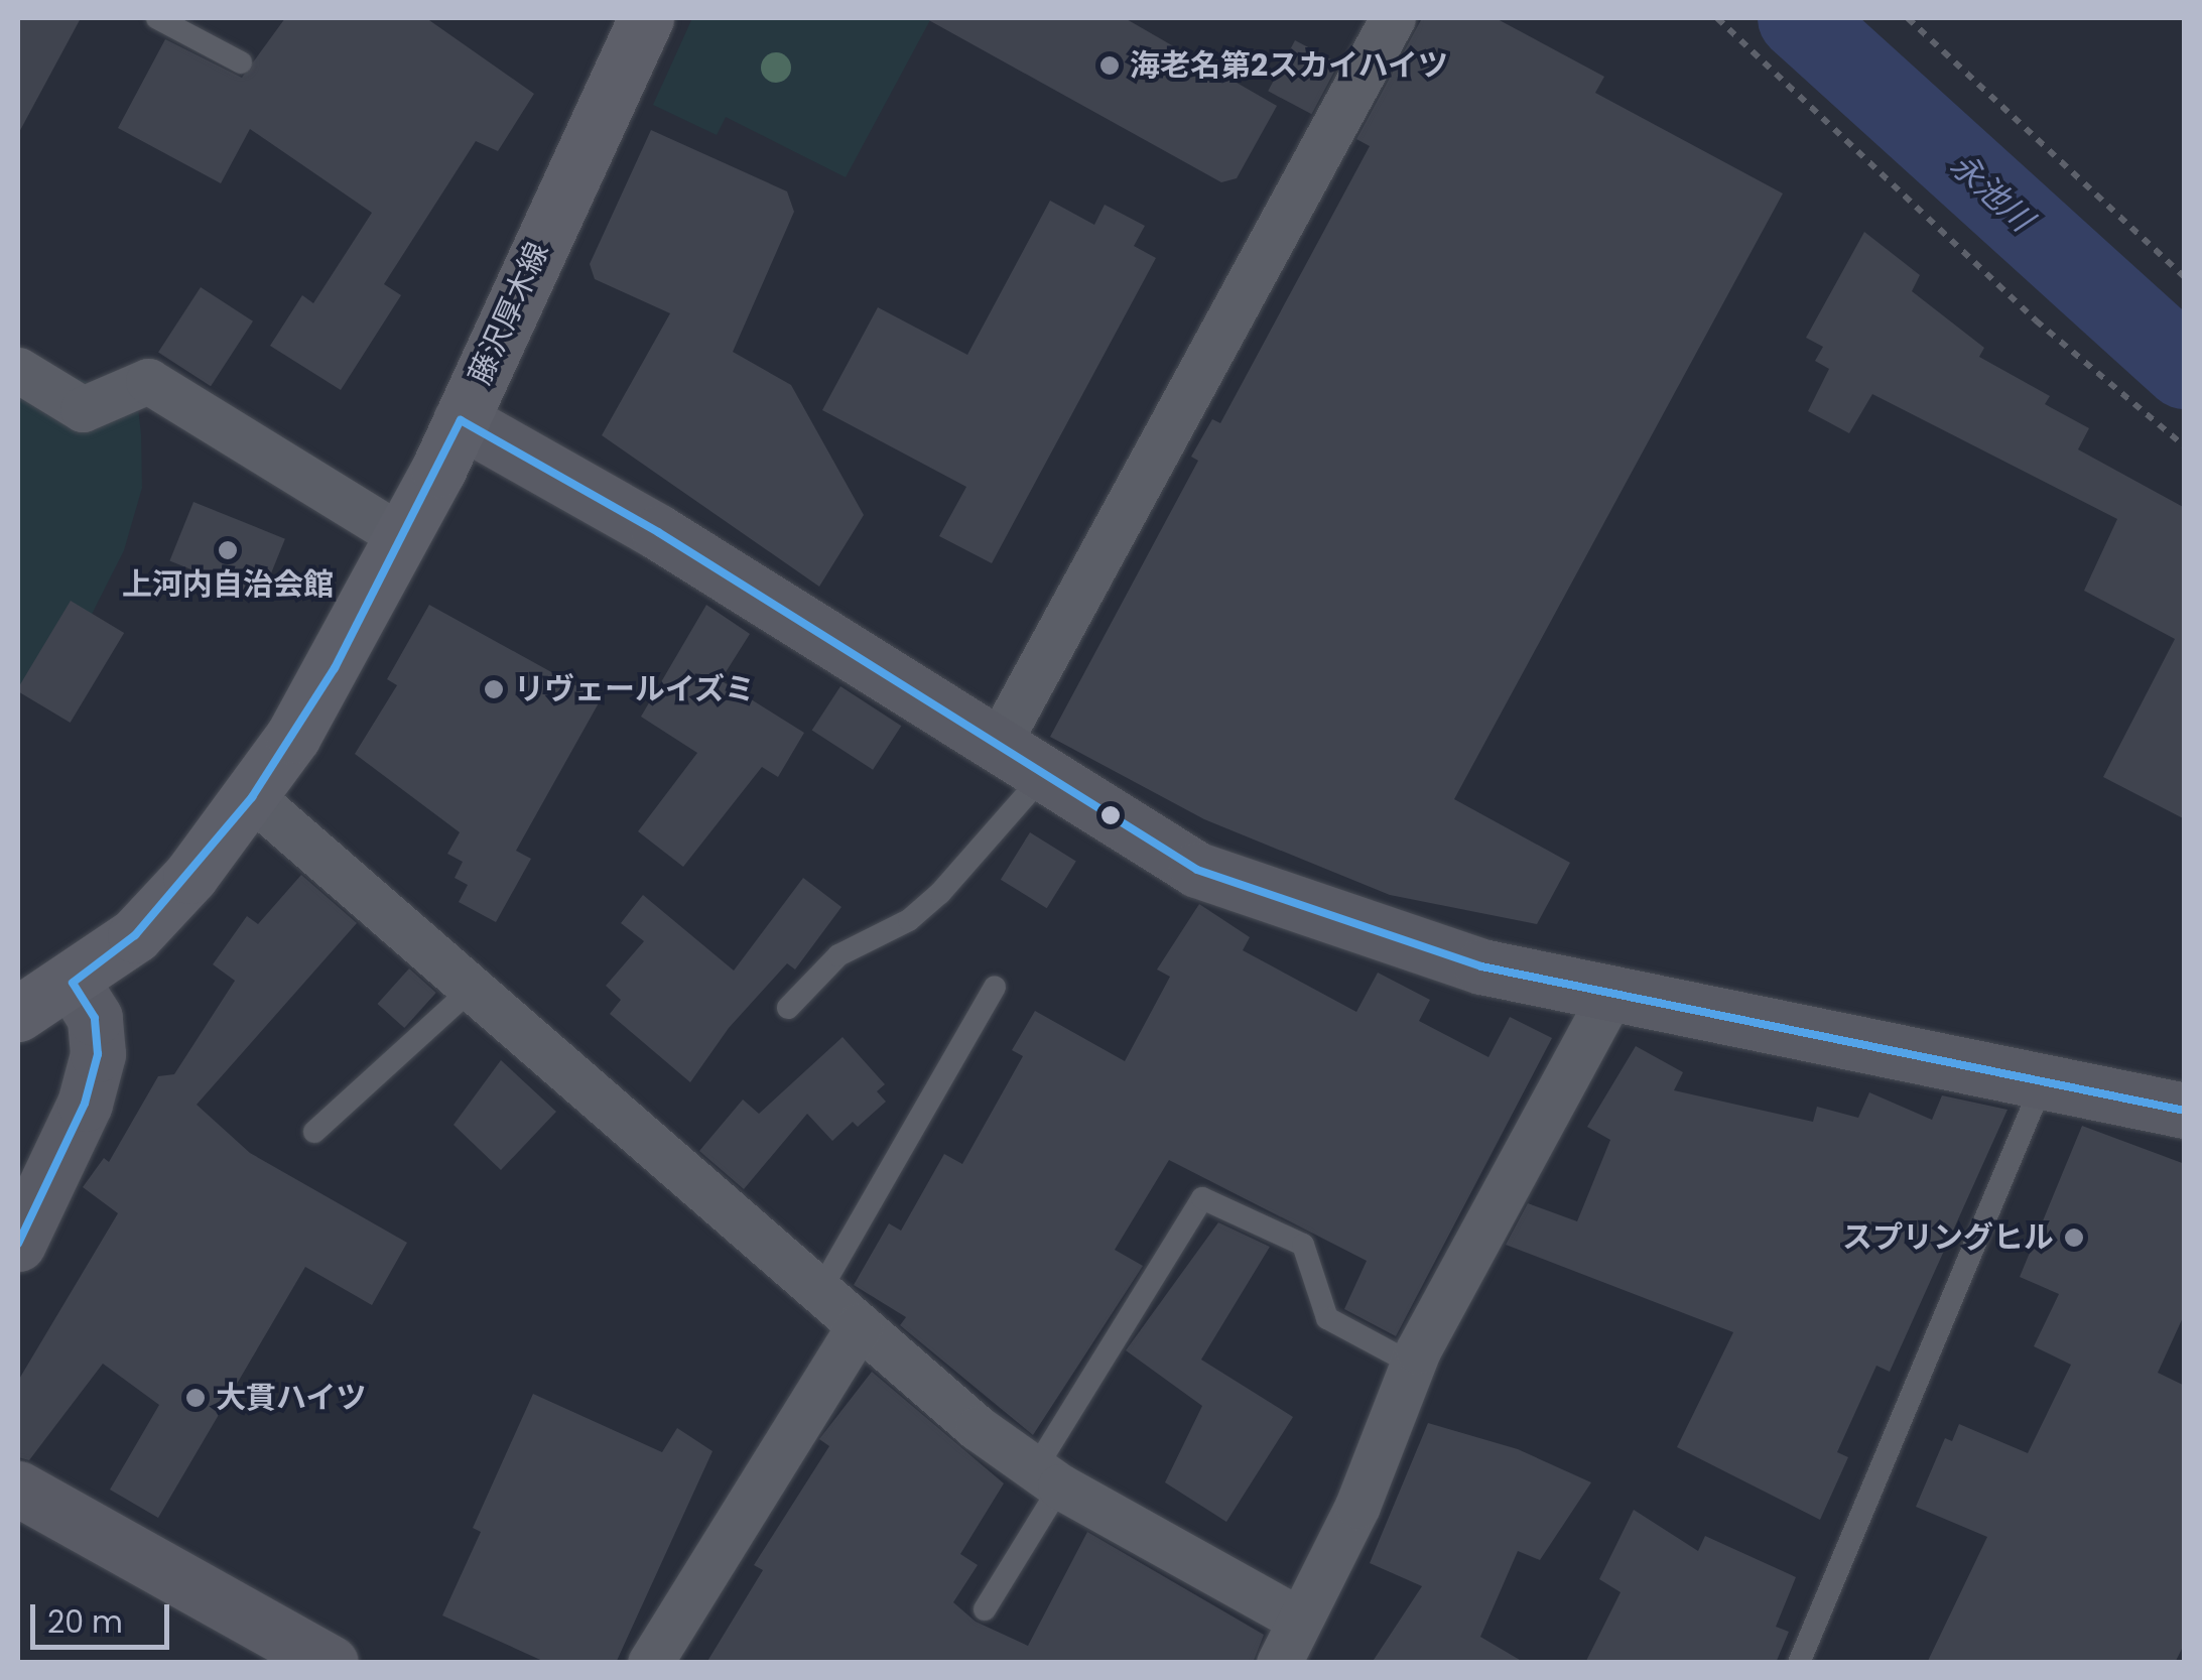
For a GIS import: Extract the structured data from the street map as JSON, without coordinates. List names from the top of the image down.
{
  "streets": {
    "main road": ["藤沢厚木線"]
  },
  "water": ["永池川"],
  "places": [
    "海老名第2スカイハイツ",
    "上河内自治会館",
    "リヴェールイズミ",
    "スプリングヒル",
    "大貫ハイツ"
  ],
  "scale_bar": "20 m"
}
